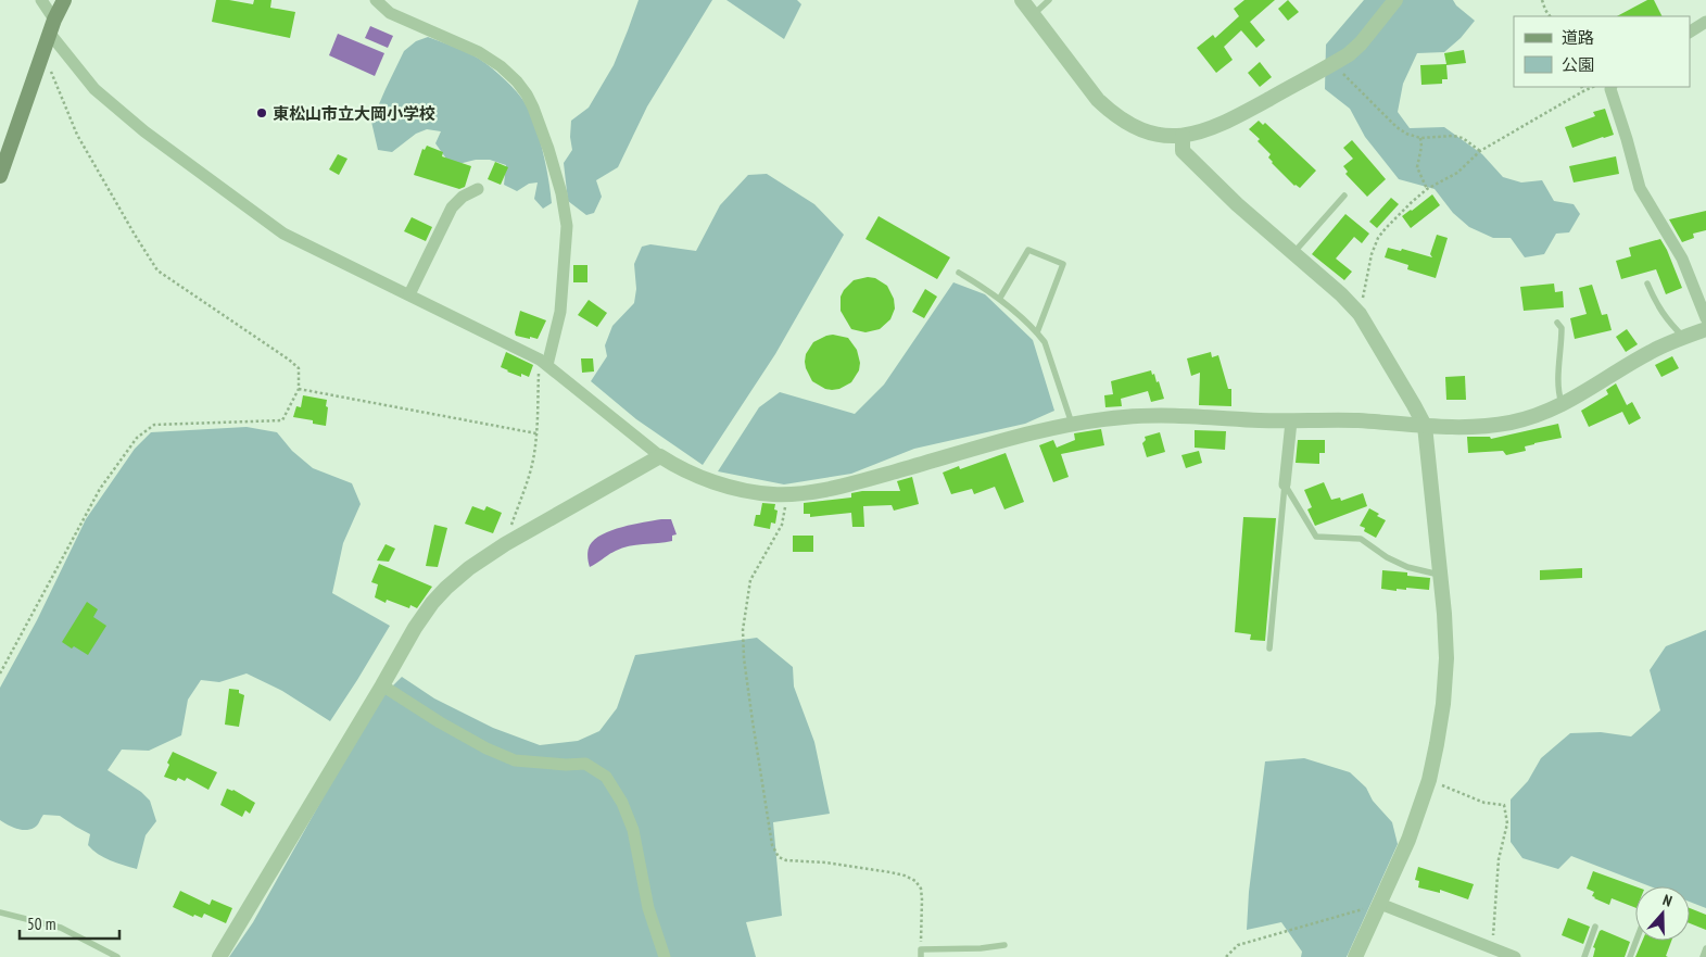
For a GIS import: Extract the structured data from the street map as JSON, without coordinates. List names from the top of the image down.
{
  "places": ["東松山市立大岡小学校"],
  "legend": ["道路", "公園"],
  "scale_bar": "50 m",
  "north": "top"
}
